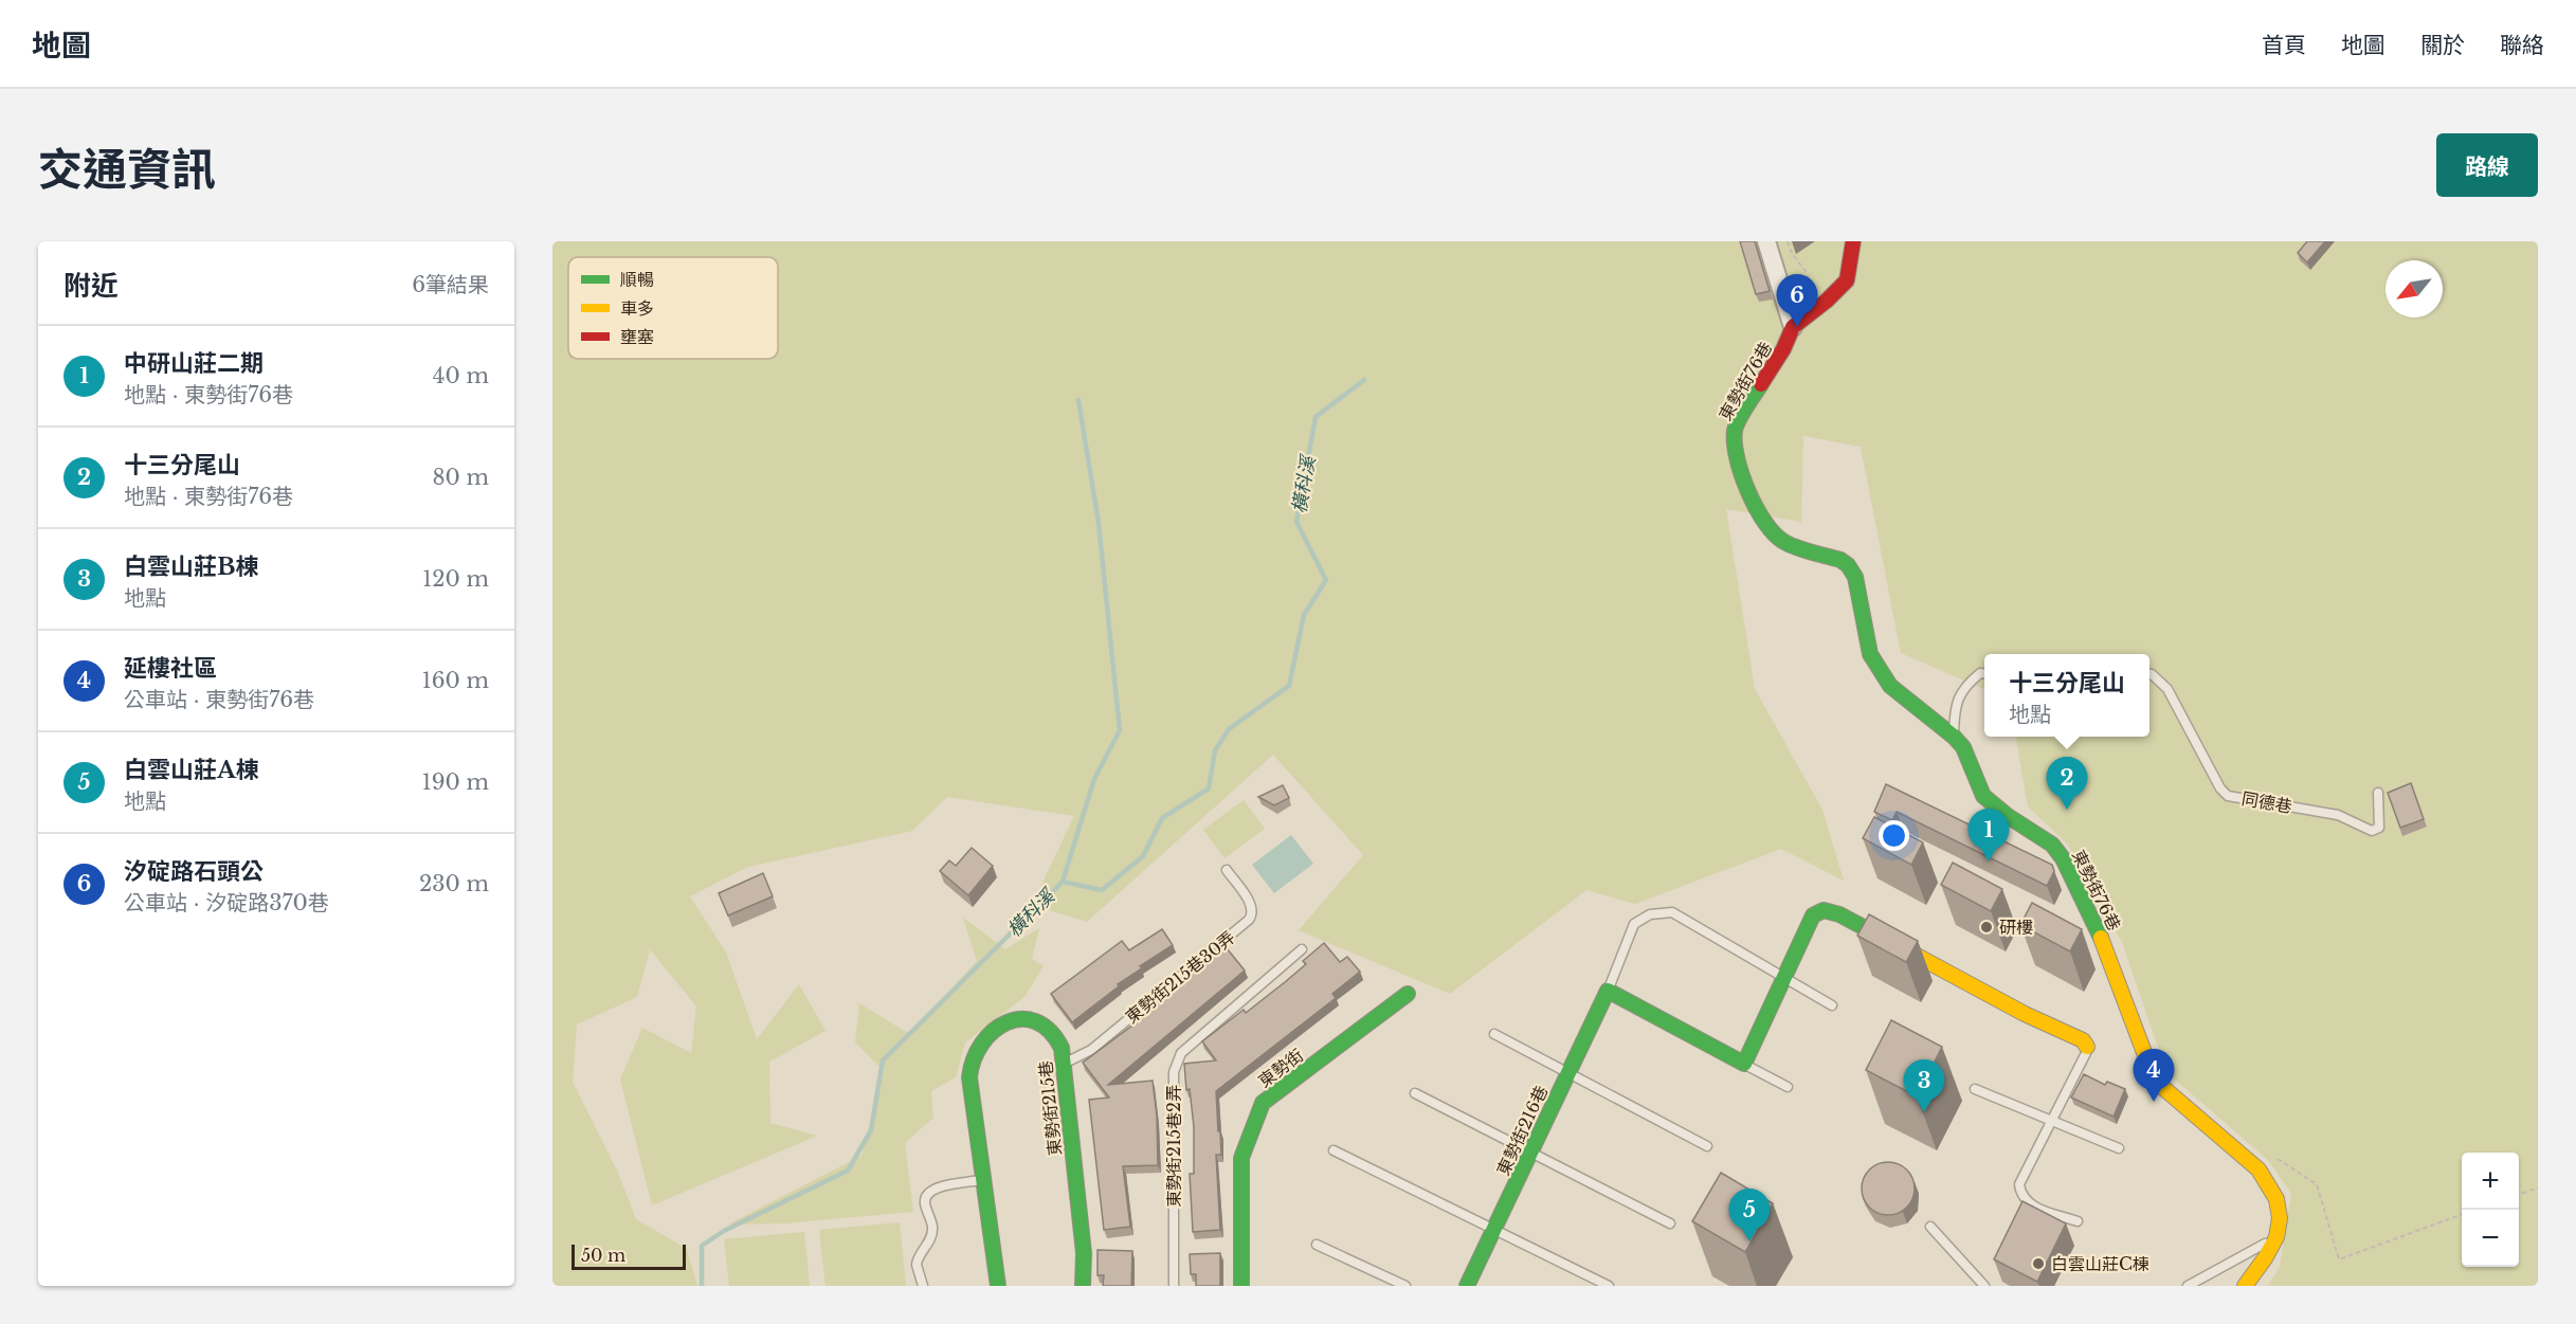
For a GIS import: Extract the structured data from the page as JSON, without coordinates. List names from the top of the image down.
{
  "streets": {
    "street": [
      "東勢街76巷",
      "東勢街",
      "東勢街215巷",
      "東勢街216巷"
    ],
    "lane": ["同德巷", "東勢街215巷30弄", "東勢街215巷2弄"]
  },
  "crossings": [
    ["東勢街215巷30弄", "東勢街215巷"]
  ],
  "water": ["橫科溪"],
  "places": ["研樓", "白雲山莊C棟"],
  "legend": ["順暢", "車多", "壅塞"],
  "scale_bar": "50 m",
  "north": "bottom left",
  "page": {
    "header": "地圖",
    "nav": [
      "首頁",
      "地圖",
      "關於",
      "聯絡"
    ],
    "title": "交通資訊",
    "buttons": "路線",
    "heading": ["附近", "6筆結果"],
    "pins": [
      "6",
      "2",
      "1",
      "4",
      "3",
      "5"
    ],
    "list": [
      {
        "mark": "1",
        "name": "中研山莊二期",
        "note": "地點 · 東勢街76巷",
        "value": "40 m"
      },
      {
        "mark": "2",
        "name": "十三分尾山",
        "note": "地點 · 東勢街76巷",
        "value": "80 m"
      },
      {
        "mark": "3",
        "name": "白雲山莊B棟",
        "note": "地點",
        "value": "120 m"
      },
      {
        "mark": "4",
        "name": "延樓社區",
        "note": "公車站 · 東勢街76巷",
        "value": "160 m"
      },
      {
        "mark": "5",
        "name": "白雲山莊A棟",
        "note": "地點",
        "value": "190 m"
      },
      {
        "mark": "6",
        "name": "汐碇路石頭公",
        "note": "公車站 · 汐碇路370巷",
        "value": "230 m"
      }
    ],
    "popup": ["十三分尾山", "地點"],
    "map_buttons": ["+", "−"],
    "scale": "50 m"
  }
}
